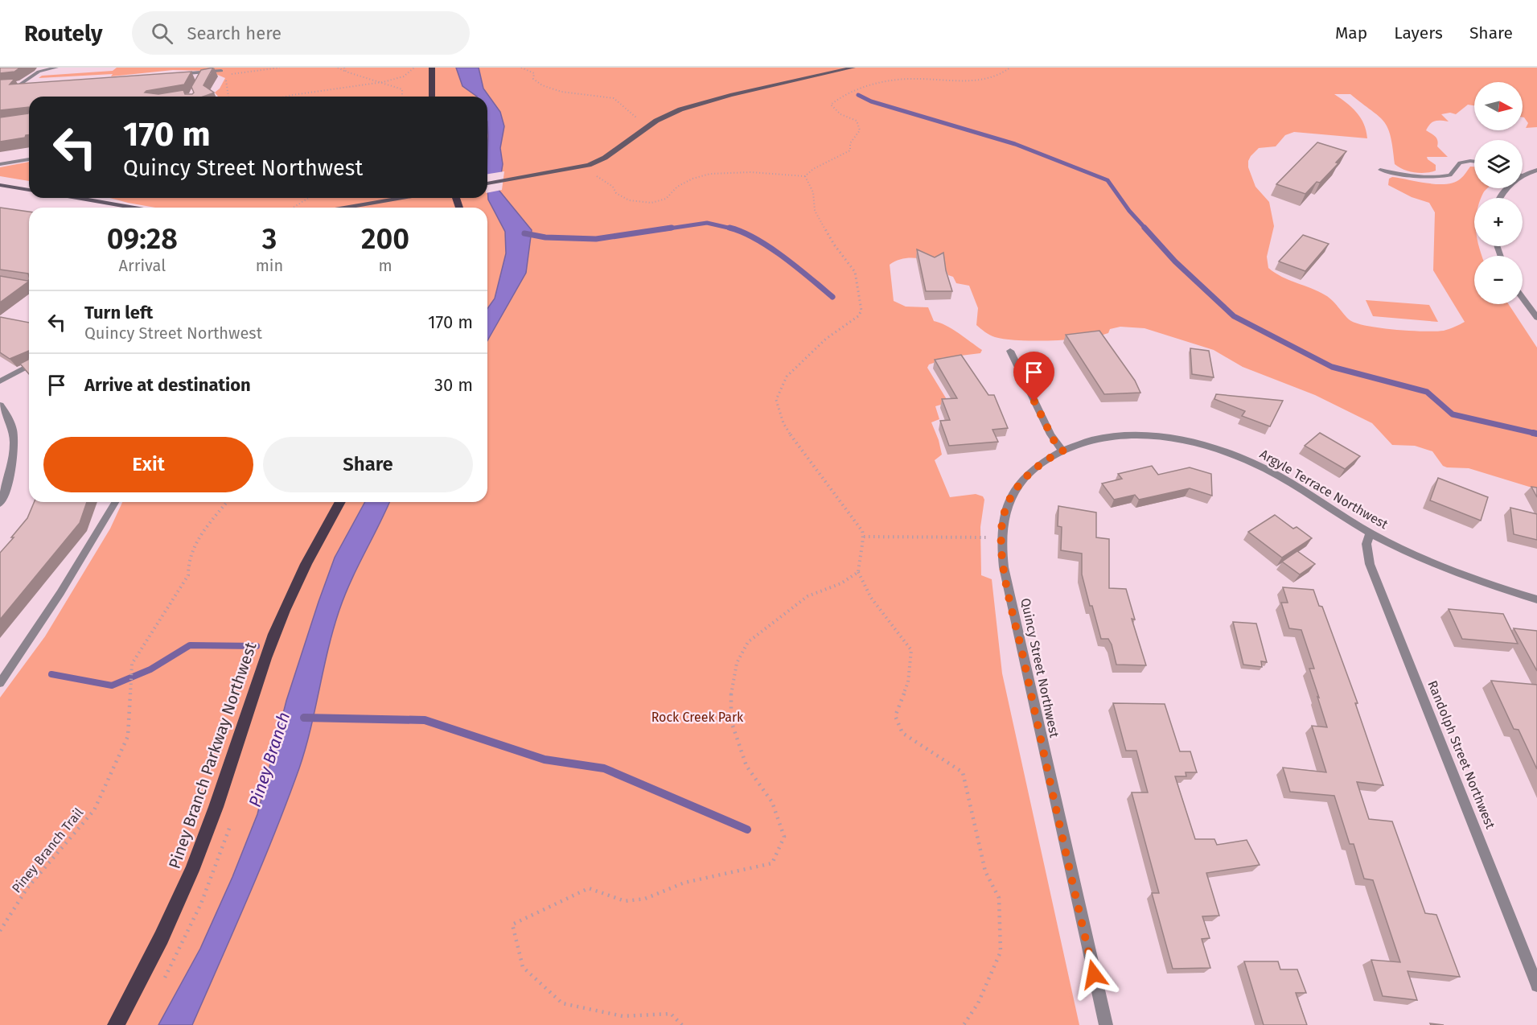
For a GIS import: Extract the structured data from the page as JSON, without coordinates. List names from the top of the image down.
{
  "streets": {
    "main road": ["Piney Branch Parkway Northwest"],
    "street": ["Argyle Terrace Northwest", "Quincy Street Northwest", "Randolph Street Northwest"],
    "path": ["Piney Branch Trail"]
  },
  "crossings": [
    ["Argyle Terrace Northwest", "Quincy Street Northwest"],
    ["Argyle Terrace Northwest", "Randolph Street Northwest"]
  ],
  "water": ["Piney Branch"],
  "parks": ["Rock Creek Park"],
  "north": "right",
  "page": {
    "header": "Routely",
    "search": "Search here",
    "nav": ["Map", "Layers", "Share"],
    "map_buttons": ["+", "−"],
    "turn": ["170 m", "Quincy Street Northwest"],
    "eta": [
      "09:28",
      "Arrival",
      "3",
      "min",
      "200",
      "m"
    ],
    "list": [
      {
        "name": "Turn left",
        "note": "Quincy Street Northwest",
        "value": "170 m"
      },
      {
        "name": "Arrive at destination",
        "value": "30 m"
      }
    ],
    "buttons": ["Exit", "Share"]
  }
}
